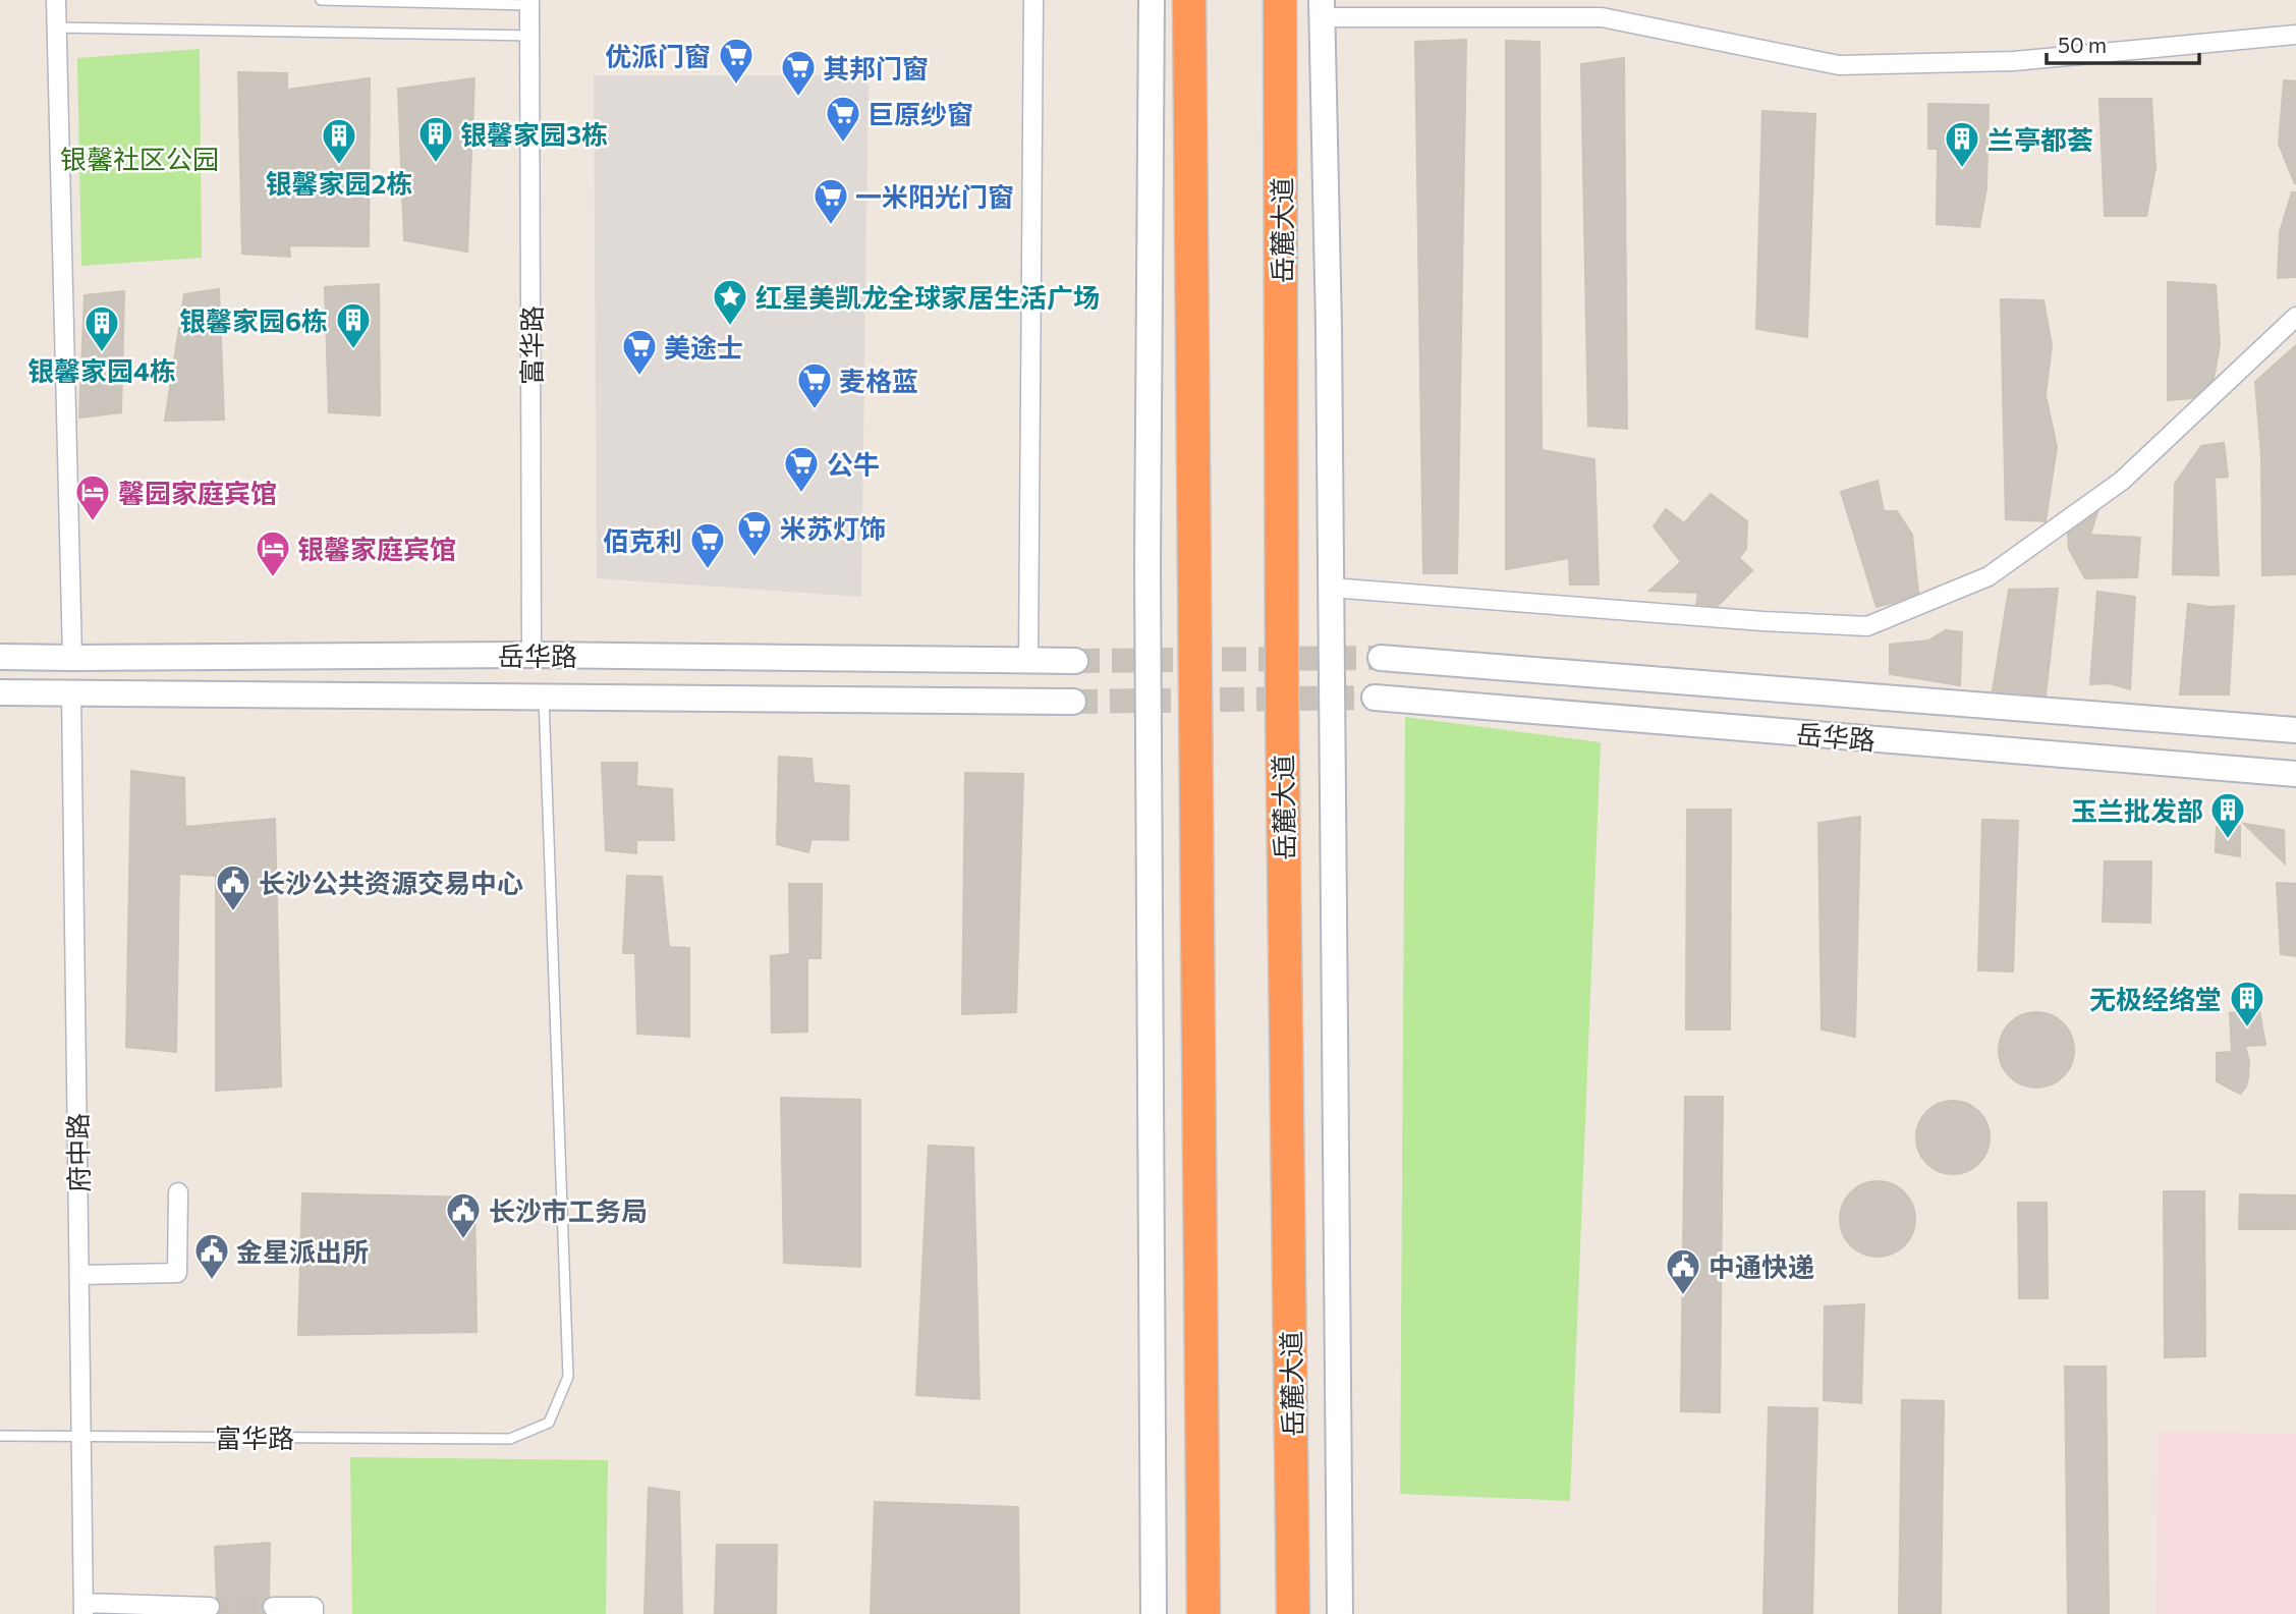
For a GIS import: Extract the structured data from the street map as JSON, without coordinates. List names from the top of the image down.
{
  "streets": {
    "highway": ["岳麓大道"],
    "street": ["富华路", "岳华路", "府中路"]
  },
  "crossings": [
    ["富华路", "岳华路"],
    ["富华路", "府中路"],
    ["岳华路", "府中路"]
  ],
  "parks": ["银馨社区公园"],
  "places": {
    "supermarket": [
      "优派门窗",
      "其邦门窗",
      "巨原纱窗",
      "一米阳光门窗",
      "美途士",
      "麦格蓝",
      "公牛",
      "米苏灯饰",
      "佰克利"
    ],
    "building": [
      "银馨家园3栋",
      "银馨家园2栋",
      "兰亭都荟",
      "银馨家园6栋",
      "银馨家园4栋",
      "玉兰批发部",
      "无极经络堂"
    ],
    "place": ["红星美凯龙全球家居生活广场"],
    "hotel": ["馨园家庭宾馆", "银馨家庭宾馆"],
    "public building": [
      "长沙公共资源交易中心",
      "长沙市工务局",
      "金星派出所",
      "中通快递"
    ]
  },
  "scale_bar": "50 m"
}
